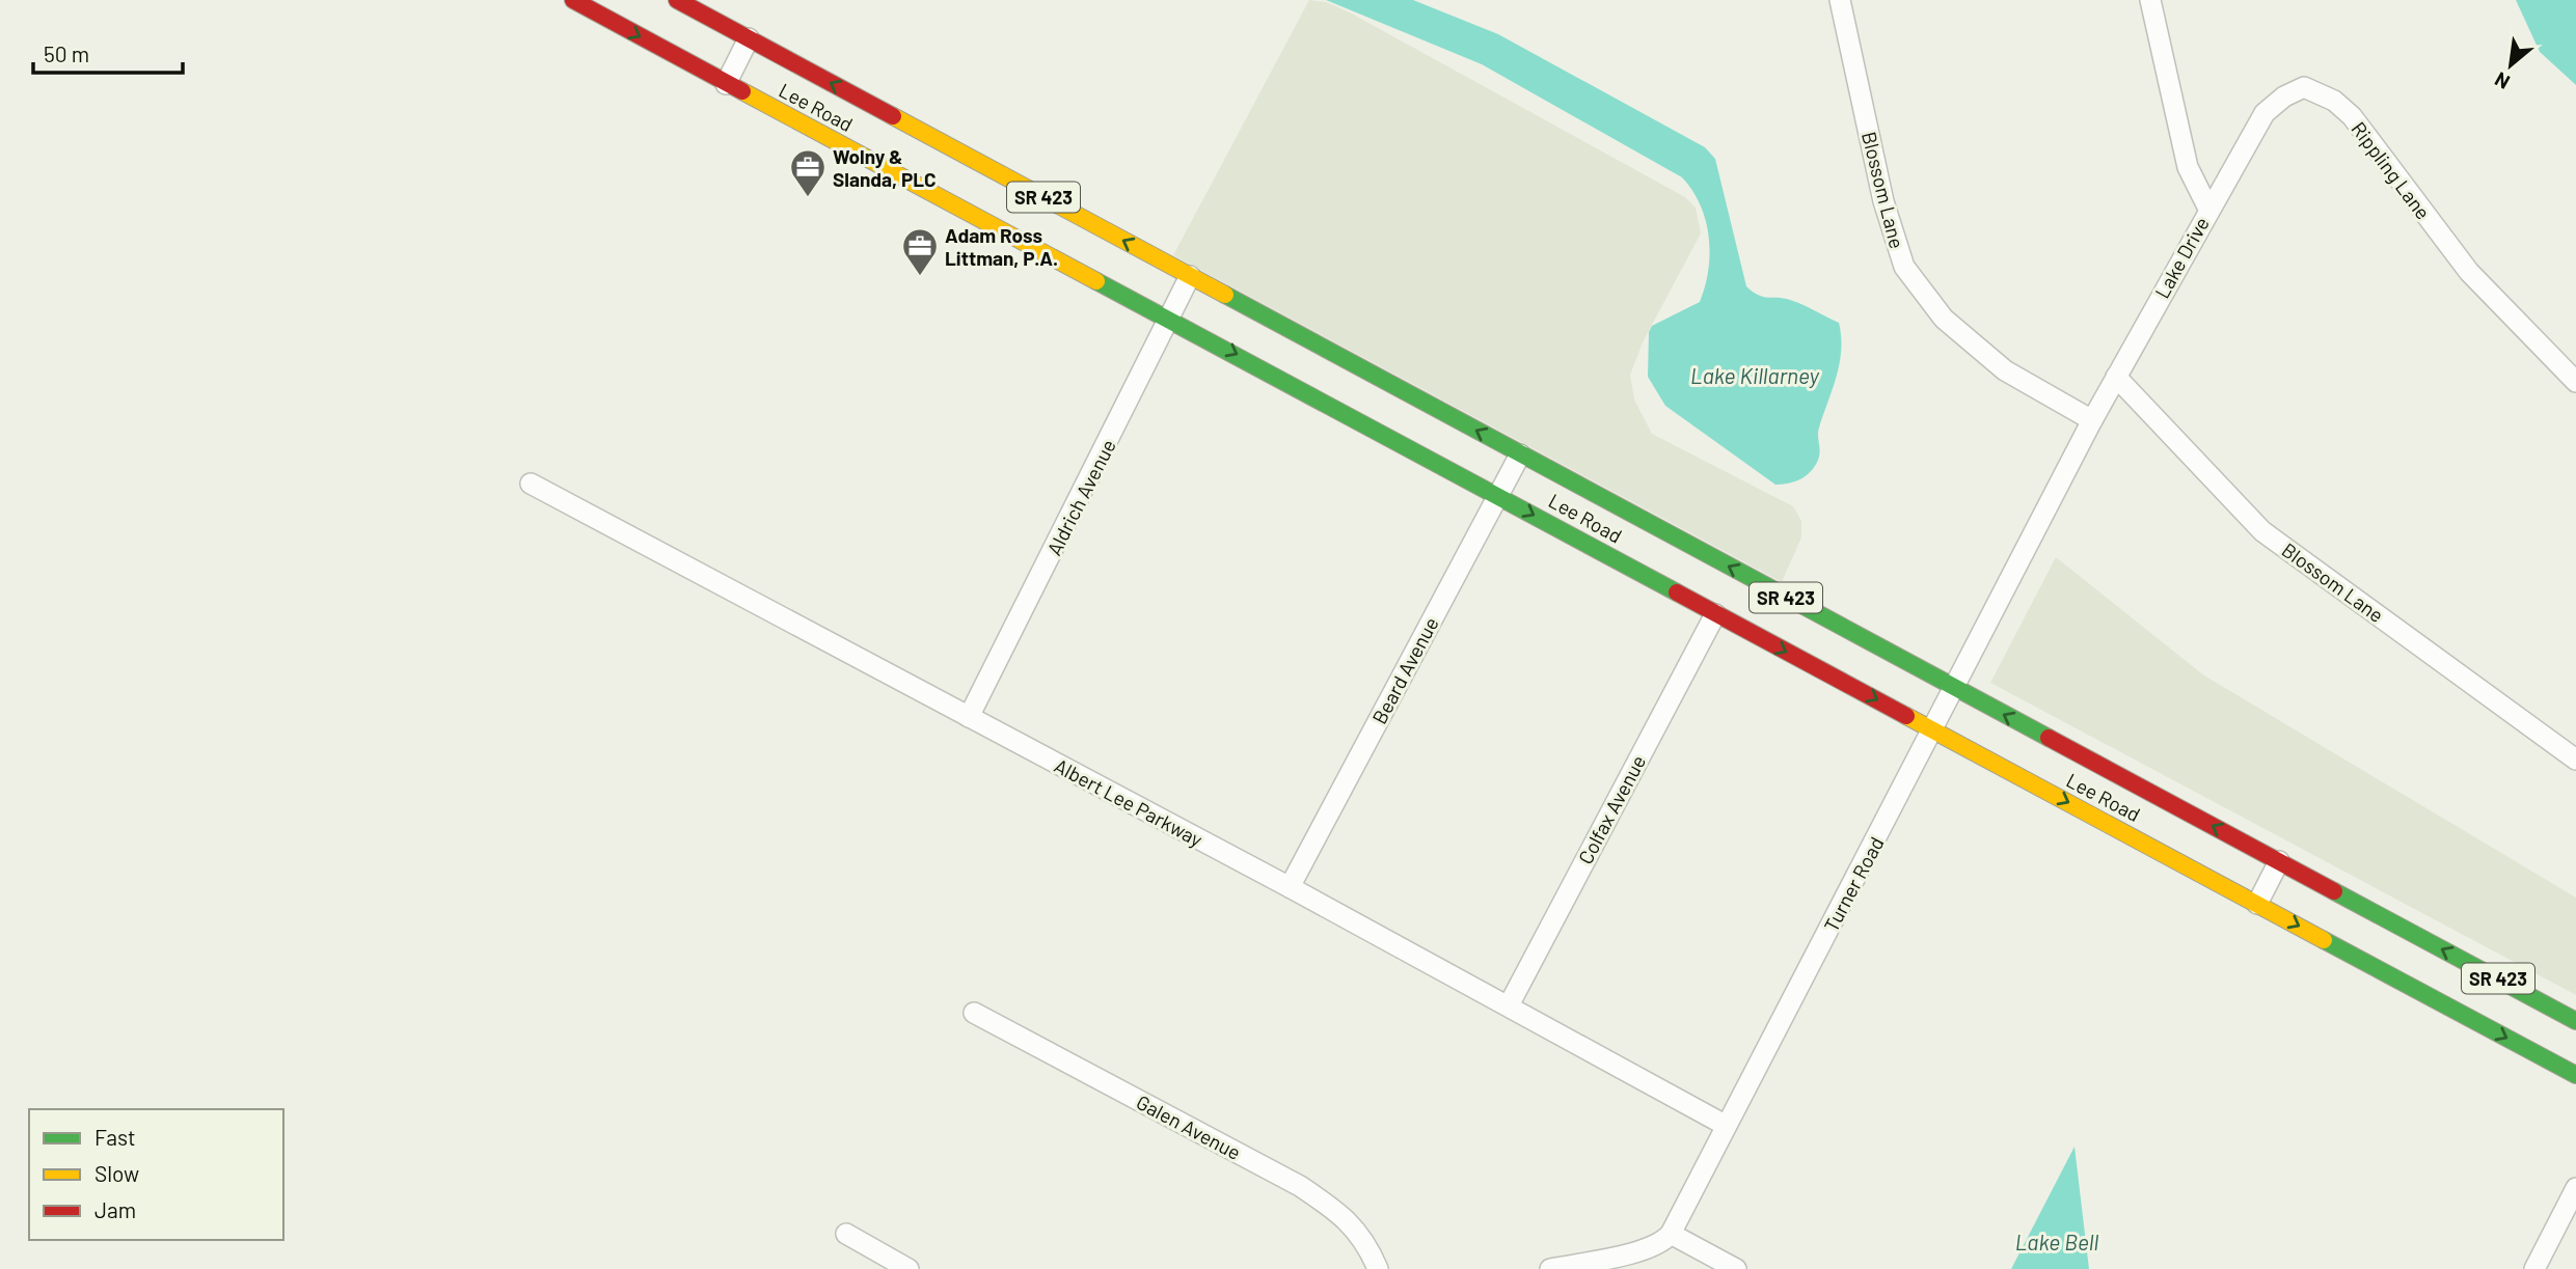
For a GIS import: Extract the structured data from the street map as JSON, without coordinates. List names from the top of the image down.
{
  "streets": {
    "main road": ["Lee Road", "SR 423"],
    "street": [
      "Rippling Lane",
      "Blossom Lane",
      "Lake Drive",
      "Aldrich Avenue",
      "Beard Avenue",
      "Albert Lee Parkway",
      "Colfax Avenue",
      "Turner Road",
      "Galen Avenue"
    ]
  },
  "crossings": [
    ["Lee Road", "Aldrich Avenue"],
    ["Lee Road", "Beard Avenue"],
    ["Lee Road", "Colfax Avenue"],
    ["Lee Road", "Turner Road"],
    ["Rippling Lane", "Lake Drive"],
    ["Blossom Lane", "Lake Drive"],
    ["Blossom Lane", "Turner Road"],
    ["Lake Drive", "Turner Road"],
    ["Aldrich Avenue", "Albert Lee Parkway"],
    ["Beard Avenue", "Albert Lee Parkway"],
    ["Albert Lee Parkway", "Colfax Avenue"],
    ["Albert Lee Parkway", "Turner Road"]
  ],
  "water": ["Lake Killarney", "Lake Bell"],
  "places": {
    "office": ["Wolny & Slanda, PLC", "Adam Ross Littman, P.A."]
  },
  "legend": ["Fast", "Slow", "Jam"],
  "scale_bar": "50 m",
  "north": "bottom left"
}
